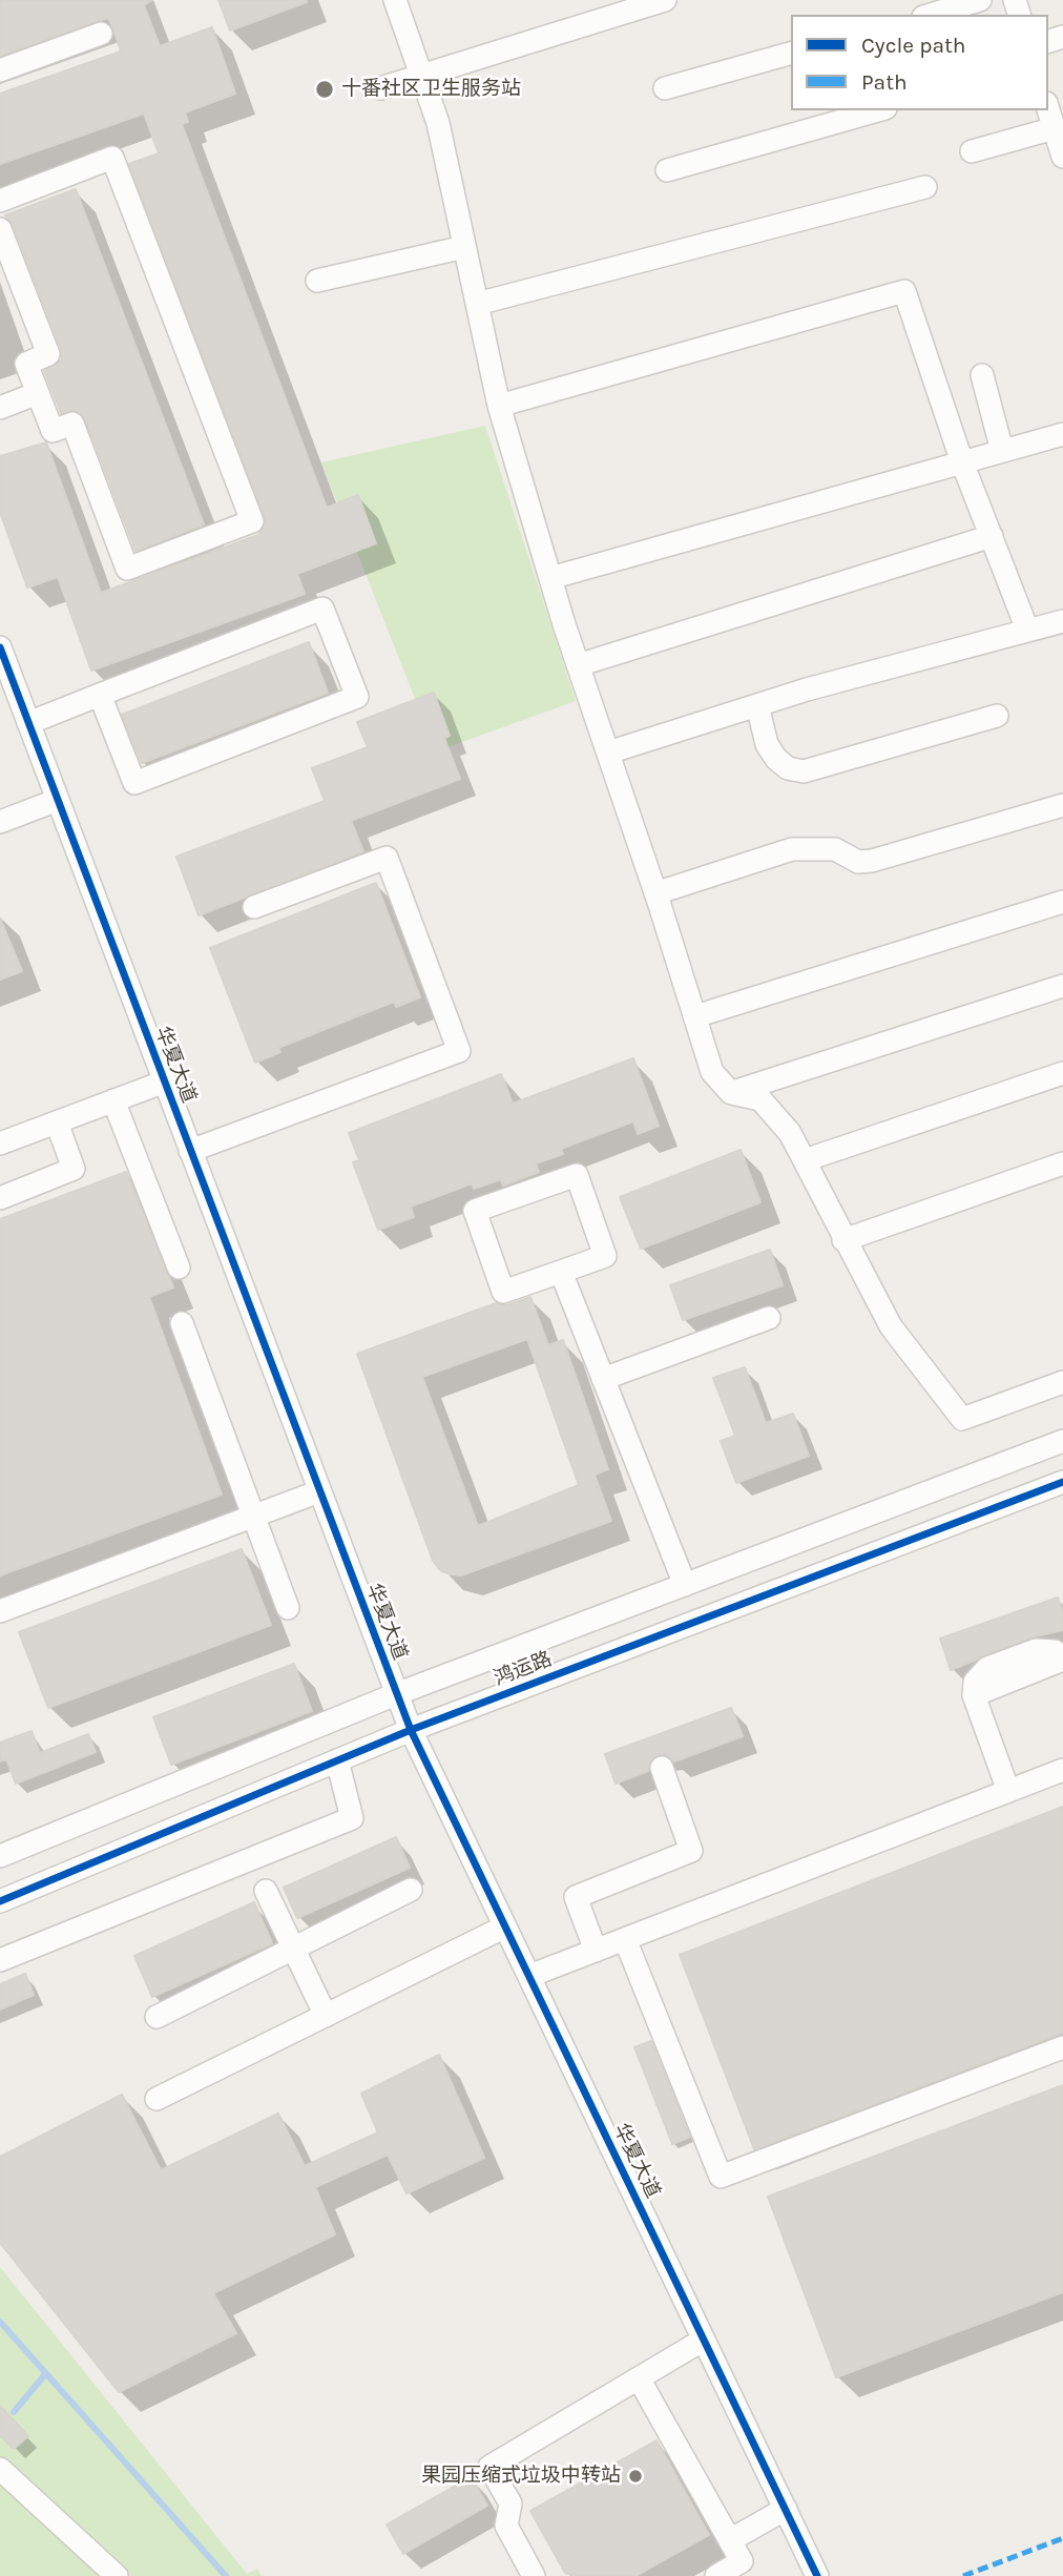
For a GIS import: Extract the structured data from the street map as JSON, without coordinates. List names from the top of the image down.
{
  "streets": {
    "street": ["华夏大道", "鸿运路"]
  },
  "crossings": [
    ["华夏大道", "鸿运路"]
  ],
  "places": ["十番社区卫生服务站", "果园压缩式垃圾中转站"],
  "legend": ["Cycle path", "Path"]
}
